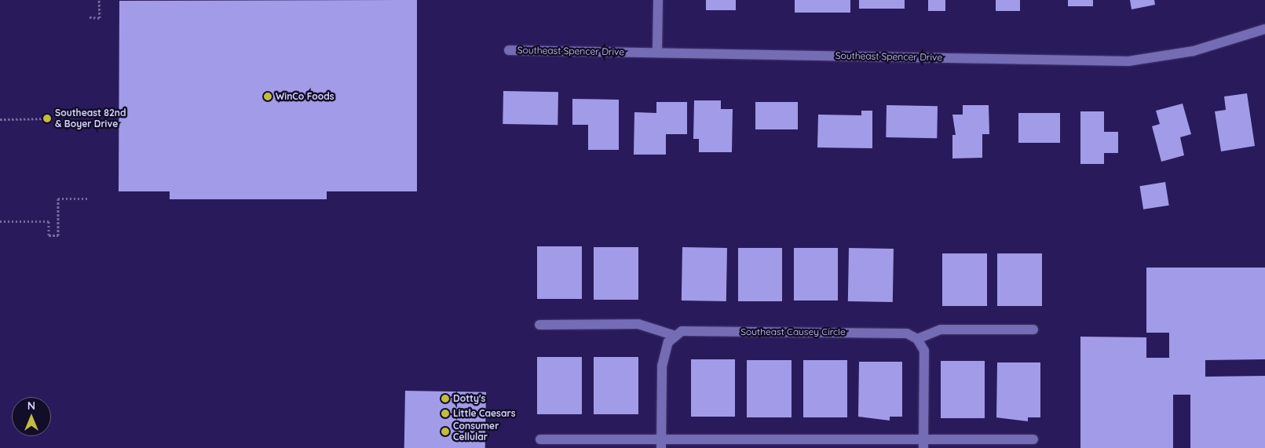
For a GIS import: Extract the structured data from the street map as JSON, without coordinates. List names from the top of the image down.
{
  "streets": {
    "street": ["Southeast Spencer Drive", "Southeast Causey Circle"]
  },
  "places": [
    "WinCo Foods",
    "Southeast 82nd & Boyer Drive",
    "Dotty's",
    "Little Caesars",
    "Consumer Cellular"
  ],
  "north": "top"
}
